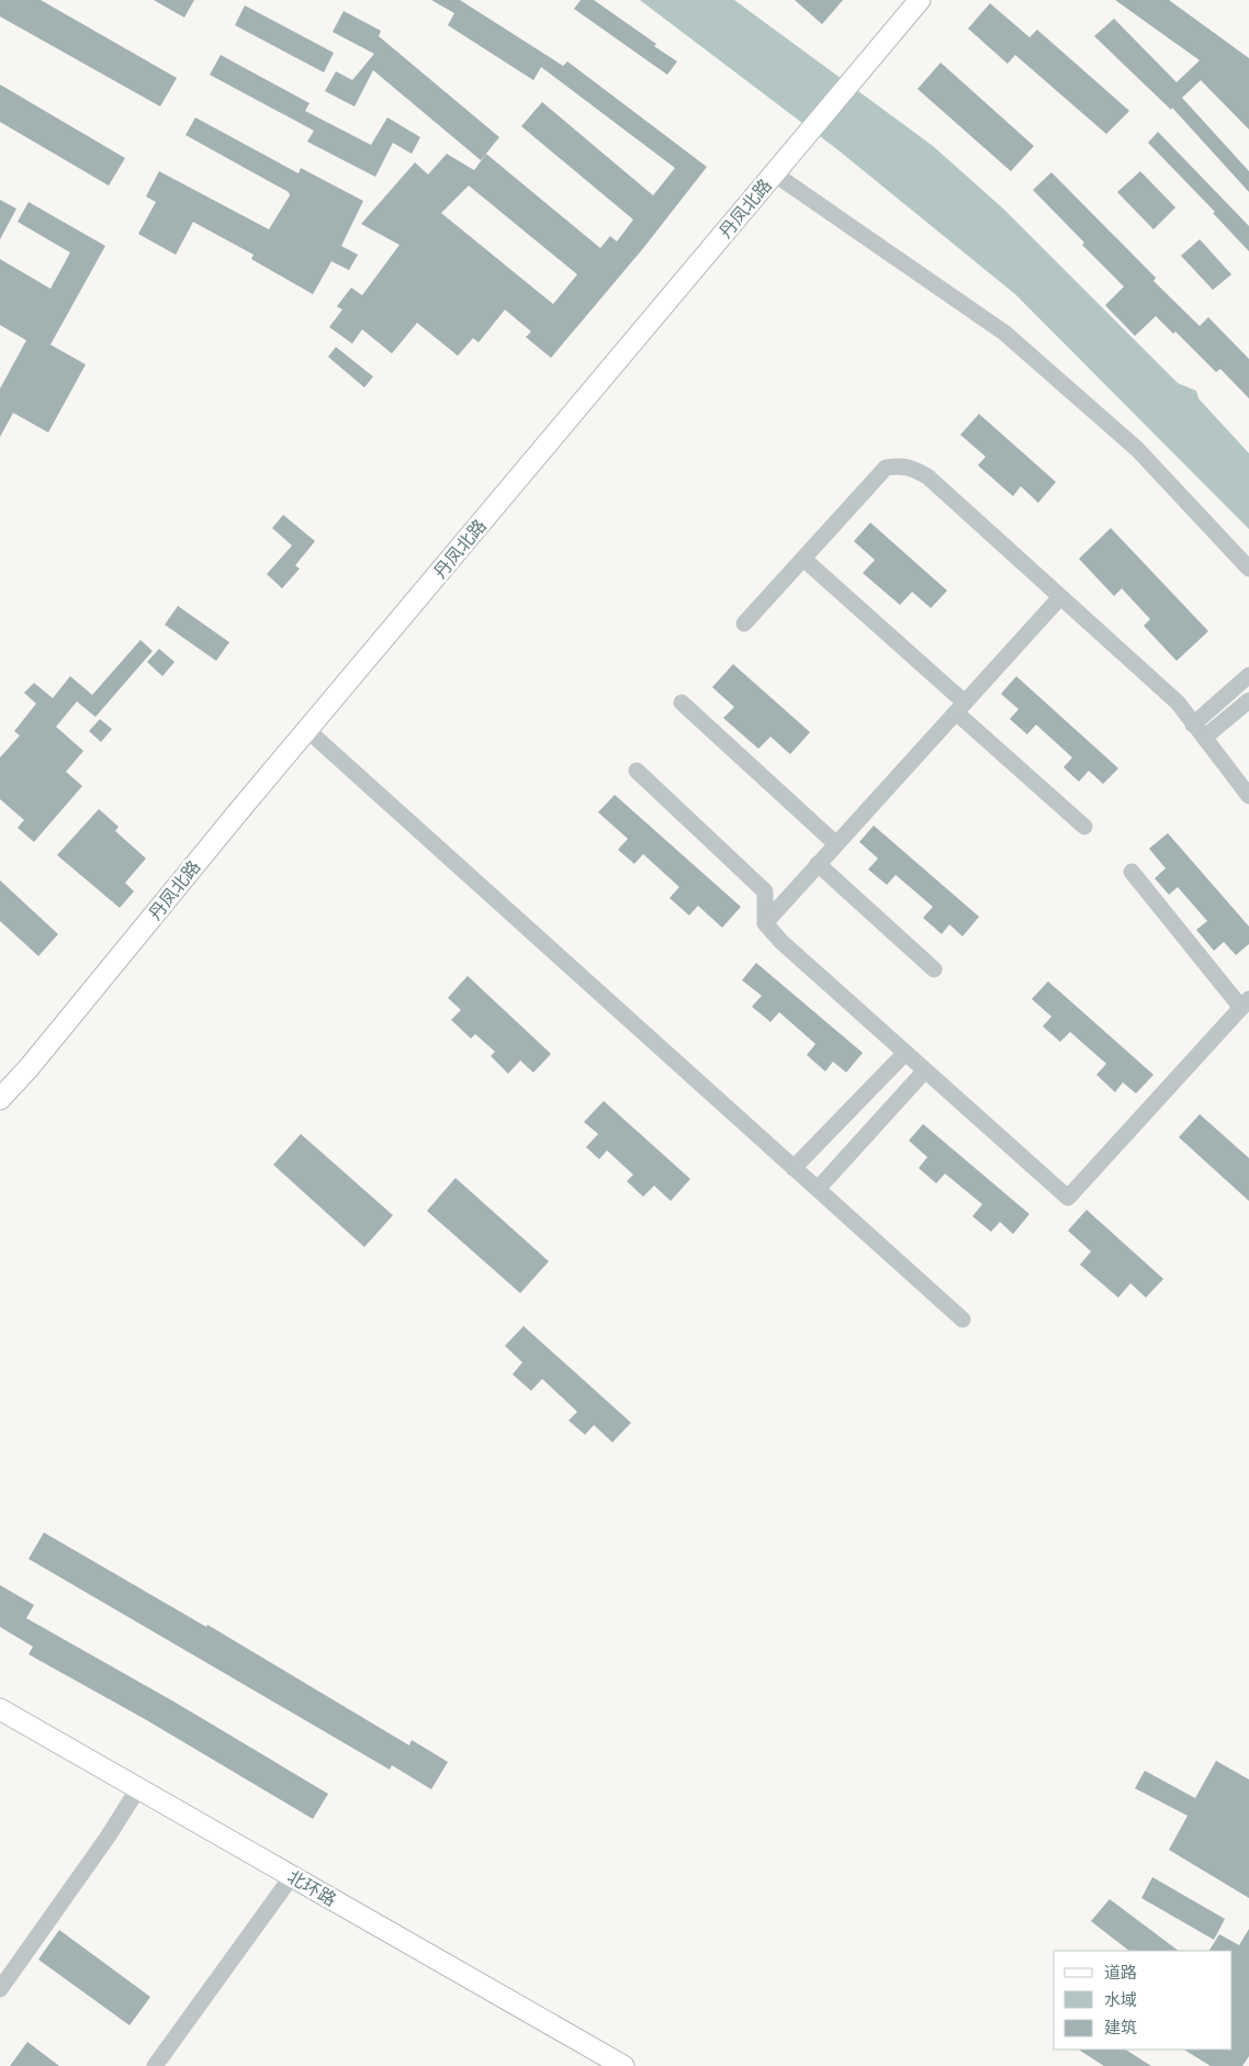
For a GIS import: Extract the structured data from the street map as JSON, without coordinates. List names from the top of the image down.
{
  "streets": {
    "main road": ["丹凤北路", "北环路"]
  },
  "legend": ["道路", "水域", "建筑"]
}
